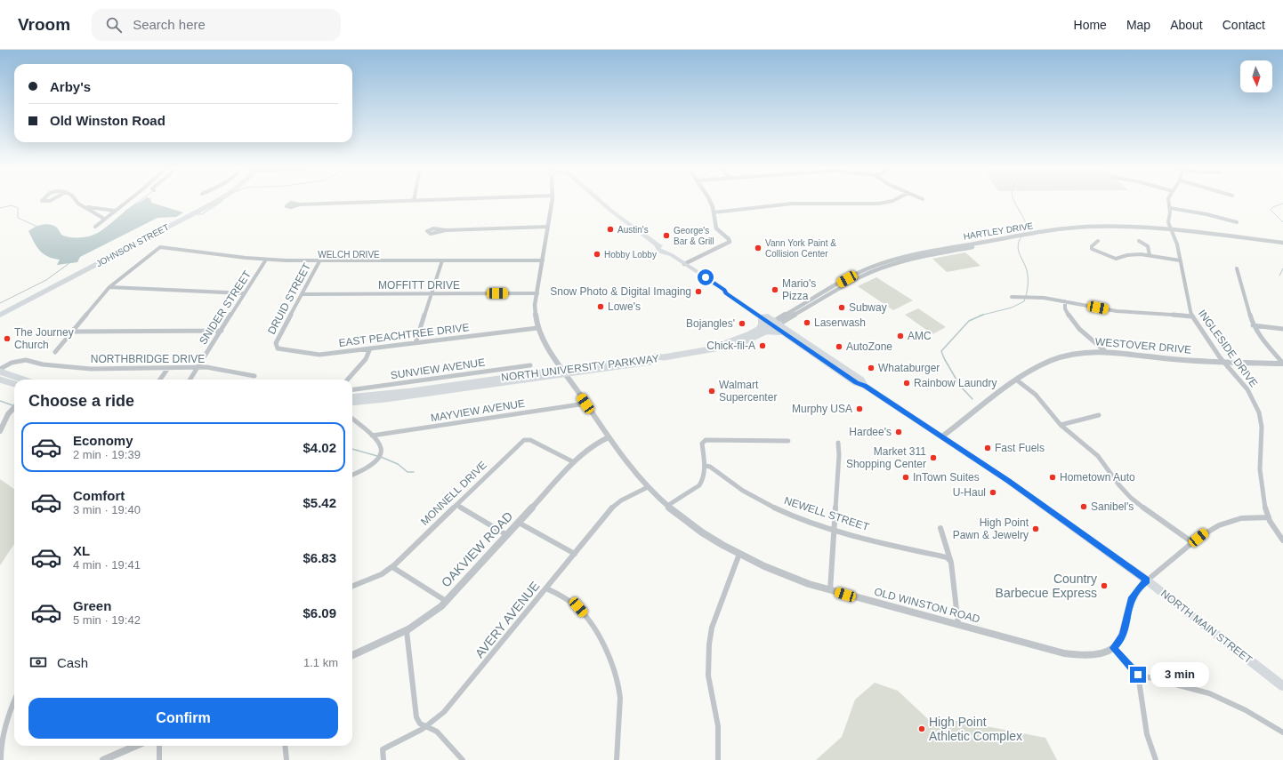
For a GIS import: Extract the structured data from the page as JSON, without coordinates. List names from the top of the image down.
{
  "streets": {
    "main road": ["JOHNSON STREET", "NORTH UNIVERSITY PARKWAY", "NORTH MAIN STREET"],
    "street": [
      "HARTLEY DRIVE",
      "WELCH DRIVE",
      "MOFFITT DRIVE",
      "DRUID STREET",
      "SNIDER STREET",
      "EAST PEACHTREE DRIVE",
      "WESTOVER DRIVE",
      "INGLESIDE DRIVE",
      "NORTHBRIDGE DRIVE",
      "SUNVIEW AVENUE",
      "MAYVIEW AVENUE",
      "MONNELL DRIVE",
      "NEWELL STREET",
      "OAKVIEW ROAD",
      "OLD WINSTON ROAD",
      "AVERY AVENUE"
    ]
  },
  "crossings": [
    ["HARTLEY DRIVE", "INGLESIDE DRIVE"],
    ["HARTLEY DRIVE", "NORTH MAIN STREET"],
    ["WELCH DRIVE", "DRUID STREET"],
    ["WELCH DRIVE", "SNIDER STREET"],
    ["WELCH DRIVE", "OLD WINSTON ROAD"],
    ["MOFFITT DRIVE", "DRUID STREET"],
    ["MOFFITT DRIVE", "OLD WINSTON ROAD"],
    ["DRUID STREET", "EAST PEACHTREE DRIVE"],
    ["SNIDER STREET", "NORTHBRIDGE DRIVE"],
    ["EAST PEACHTREE DRIVE", "OLD WINSTON ROAD"],
    ["WESTOVER DRIVE", "INGLESIDE DRIVE"],
    ["WESTOVER DRIVE", "NORTH MAIN STREET"],
    ["NORTH UNIVERSITY PARKWAY", "OLD WINSTON ROAD"],
    ["MAYVIEW AVENUE", "OLD WINSTON ROAD"],
    ["MONNELL DRIVE", "OAKVIEW ROAD"],
    ["OAKVIEW ROAD", "OLD WINSTON ROAD"],
    ["OLD WINSTON ROAD", "AVERY AVENUE"]
  ],
  "places": [
    "Austin's",
    "George's Bar & Grill",
    "Vann York Paint & Collision Center",
    "Hobby Lobby",
    "Mario's Pizza",
    "Snow Photo & Digital Imaging",
    "Lowe's",
    "Subway",
    "Laserwash",
    "Bojangles'",
    "AMC",
    "The Journey Church",
    "Chick-fil-A",
    "AutoZone",
    "Whataburger",
    "Rainbow Laundry",
    "Walmart Supercenter",
    "Murphy USA",
    "Hardee's",
    "Fast Fuels",
    "Market 311 Shopping Center",
    "InTown Suites",
    "Hometown Auto",
    "U-Haul",
    "Sanibel's",
    "High Point Pawn & Jewelry",
    "Country Barbecue Express",
    "High Point Athletic Complex"
  ],
  "north": "bottom",
  "page": {
    "header": "Vroom",
    "search": "Search here",
    "nav": [
      "Home",
      "Map",
      "About",
      "Contact"
    ],
    "banner": ["Arby's", "Old Winston Road"],
    "heading": "Choose a ride",
    "list": [
      {
        "name": "Economy",
        "note": "2 min · 19:39",
        "value": "$4.02"
      },
      {
        "name": "Comfort",
        "note": "3 min · 19:40",
        "value": "$5.42"
      },
      {
        "name": "XL",
        "note": "4 min · 19:41",
        "value": "$6.83"
      },
      {
        "name": "Green",
        "note": "5 min · 19:42",
        "value": "$6.09"
      }
    ],
    "pay": ["Cash", "1.1 km"],
    "bubble": "3 min",
    "buttons": "Confirm"
  }
}
